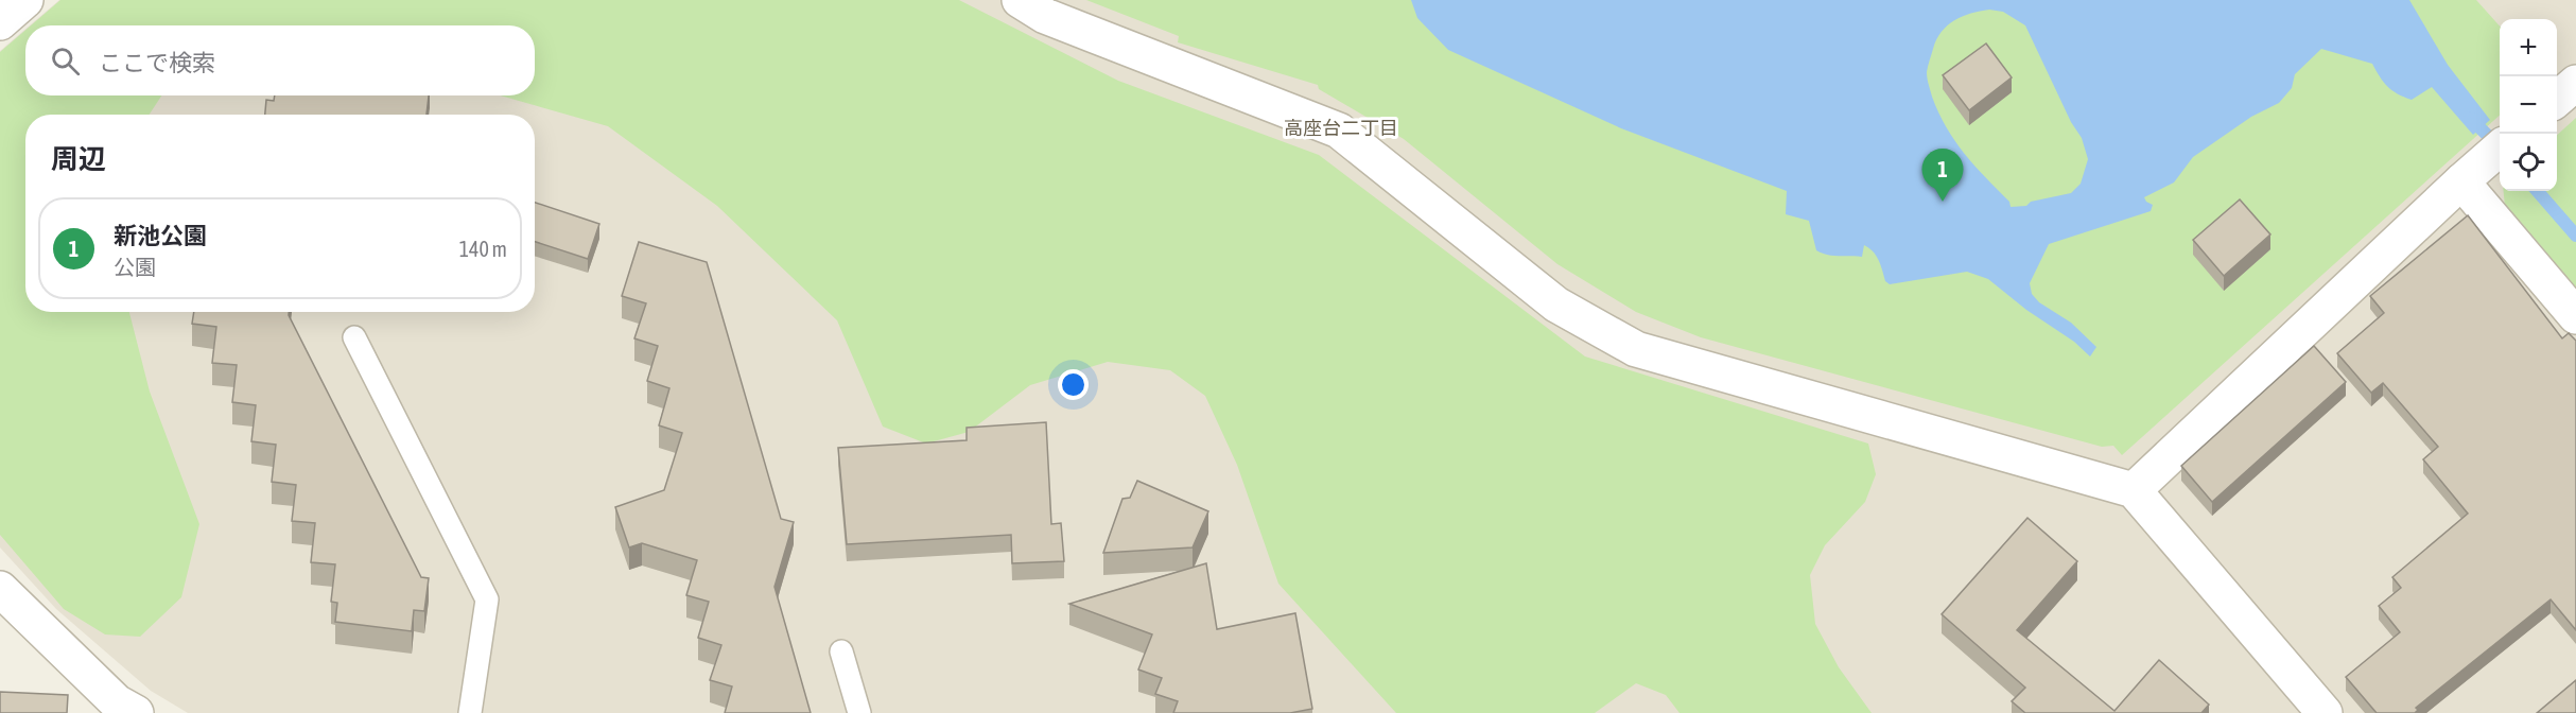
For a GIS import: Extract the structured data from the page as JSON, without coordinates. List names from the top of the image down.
{
  "districts": ["高座台二丁目"],
  "page": {
    "map_buttons": ["+", "−"],
    "search": "ここで検索",
    "heading": "周辺",
    "pins": "1",
    "list": [
      {
        "mark": "1",
        "name": "新池公園",
        "note": "公園",
        "value": "140 m"
      }
    ]
  }
}
